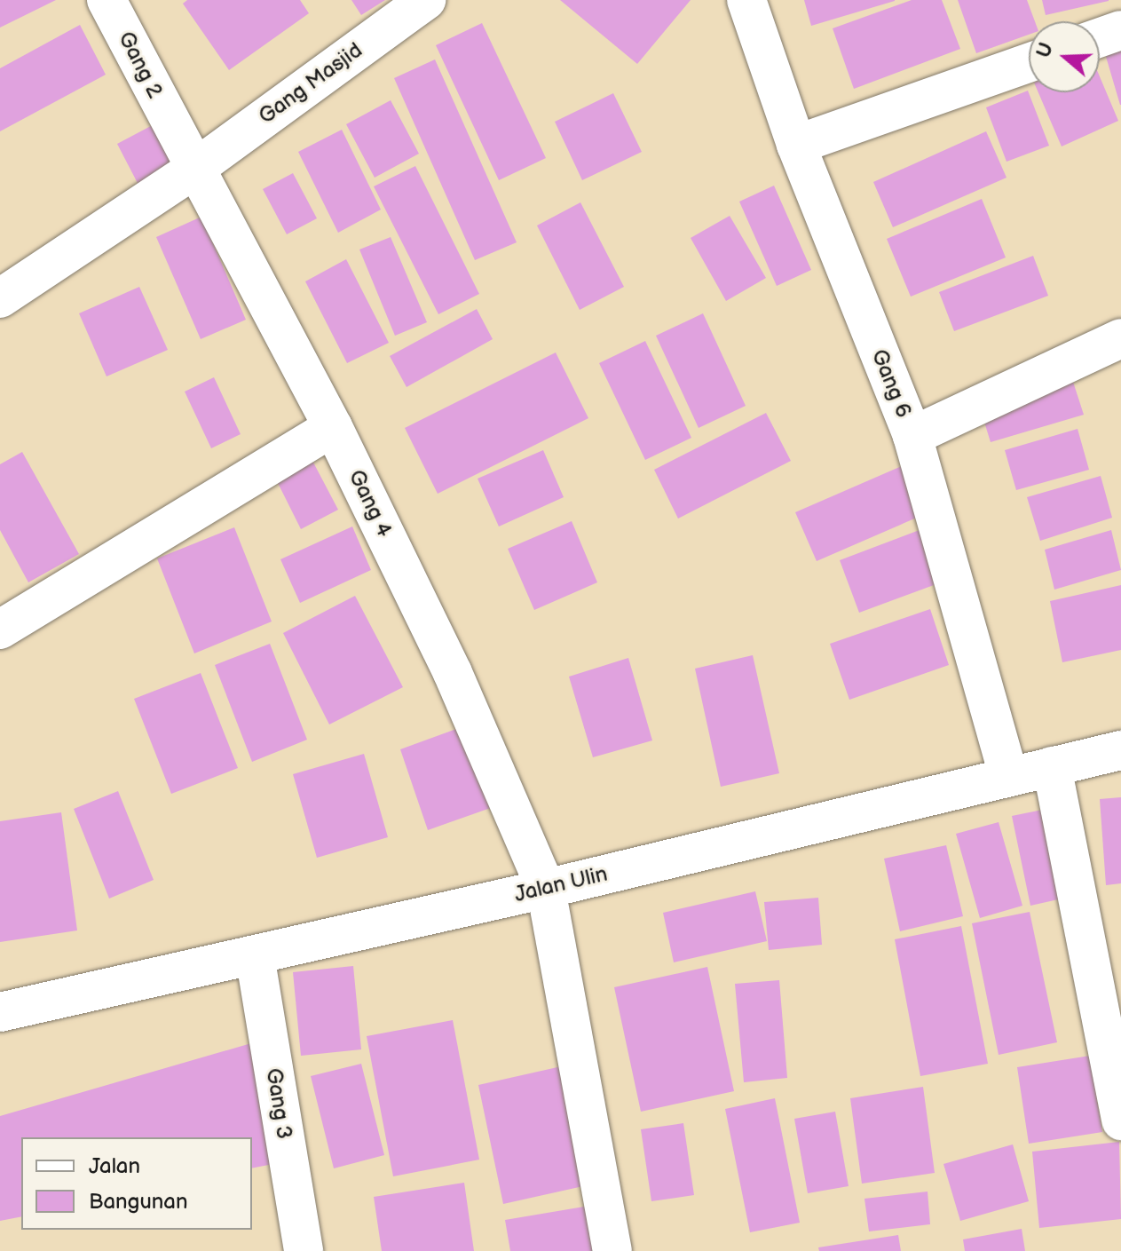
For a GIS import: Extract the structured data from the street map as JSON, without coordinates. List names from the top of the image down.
{
  "streets": {
    "street": [
      "Gang 2",
      "Gang Masjid",
      "Gang 6",
      "Gang 4",
      "Jalan Ulin",
      "Gang 3"
    ]
  },
  "crossings": [
    ["Gang 2", "Gang 4"],
    ["Gang Masjid", "Gang 4"],
    ["Gang 6", "Jalan Ulin"],
    ["Gang 4", "Jalan Ulin"],
    ["Jalan Ulin", "Gang 3"]
  ],
  "legend": ["Jalan", "Bangunan"],
  "north": "left"
}
